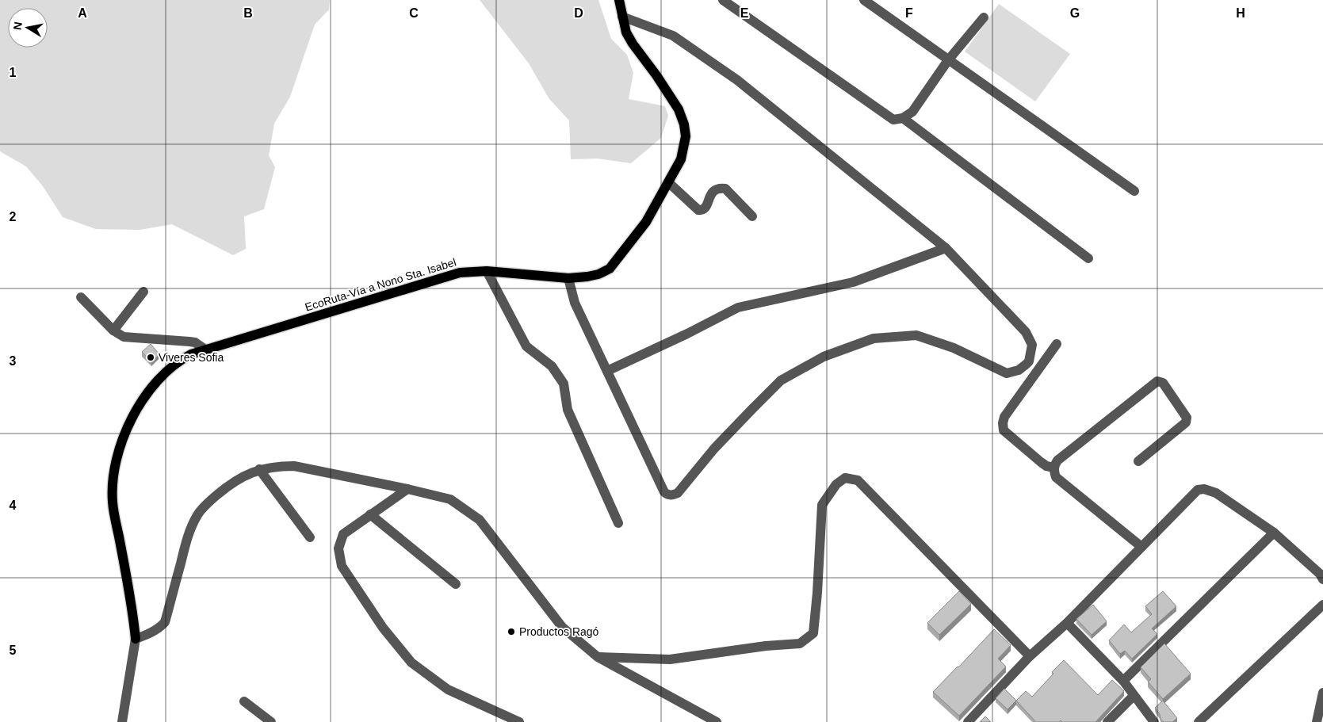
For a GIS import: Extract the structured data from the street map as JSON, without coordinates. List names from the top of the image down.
{
  "streets": {
    "main road": ["EcoRuta-Vía a Nono Sta. Isabel"]
  },
  "places": ["Viveres Sofia", "Productos Ragó"],
  "north": "left",
  "grid": {
    "columns": [
      "A",
      "B",
      "C",
      "D",
      "E",
      "F",
      "G",
      "H"
    ],
    "rows": [
      "1",
      "2",
      "3",
      "4",
      "5"
    ]
  }
}
